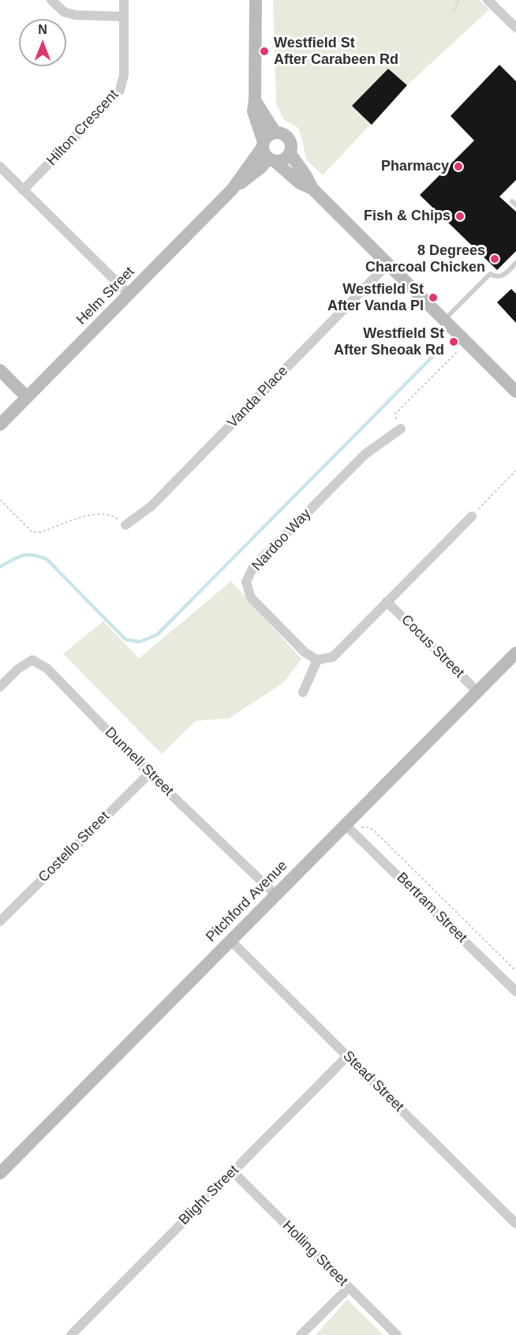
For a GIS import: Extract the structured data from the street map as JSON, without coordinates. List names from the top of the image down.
{
  "streets": {
    "street": [
      "Hilton Crescent",
      "Helm Street",
      "Vanda Place",
      "Nardoo Way",
      "Cocus Street",
      "Dunnell Street",
      "Costello Street",
      "Pitchford Avenue",
      "Bertram Street",
      "Stead Street",
      "Blight Street",
      "Holling Street"
    ]
  },
  "crossings": [
    ["Cocus Street", "Pitchford Avenue"],
    ["Dunnell Street", "Costello Street"],
    ["Dunnell Street", "Pitchford Avenue"],
    ["Pitchford Avenue", "Bertram Street"],
    ["Pitchford Avenue", "Stead Street"],
    ["Stead Street", "Blight Street"],
    ["Blight Street", "Holling Street"]
  ],
  "places": [
    "Westfield St After Carabeen Rd",
    "Pharmacy",
    "Fish & Chips",
    "8 Degrees Charcoal Chicken",
    "Westfield St After Vanda Pl",
    "Westfield St After Sheoak Rd"
  ],
  "north": "top"
}
